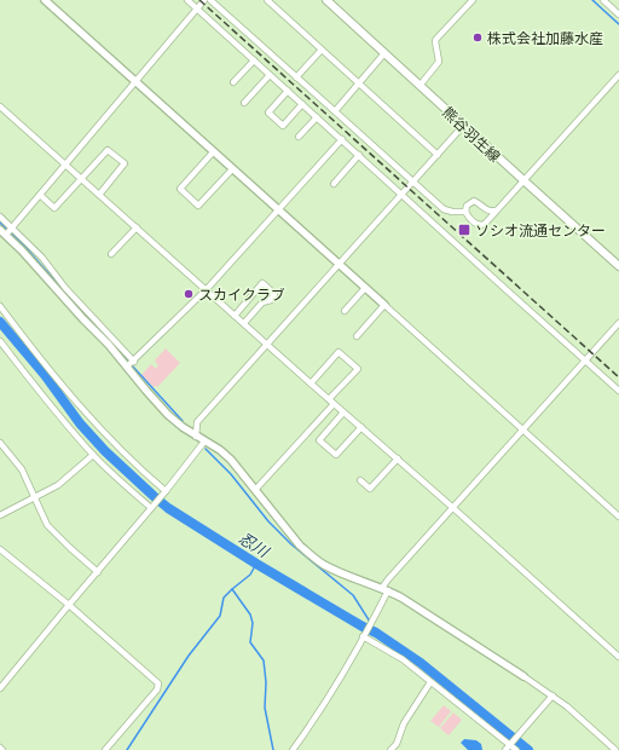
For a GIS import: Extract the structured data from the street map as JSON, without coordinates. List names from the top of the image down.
{
  "streets": {
    "main road": ["熊谷羽生線"]
  },
  "water": ["忍川"],
  "places": {
    "other": ["株式会社加藤水産", "スカイクラブ"],
    "transit": ["ソシオ流通センター"]
  }
}
